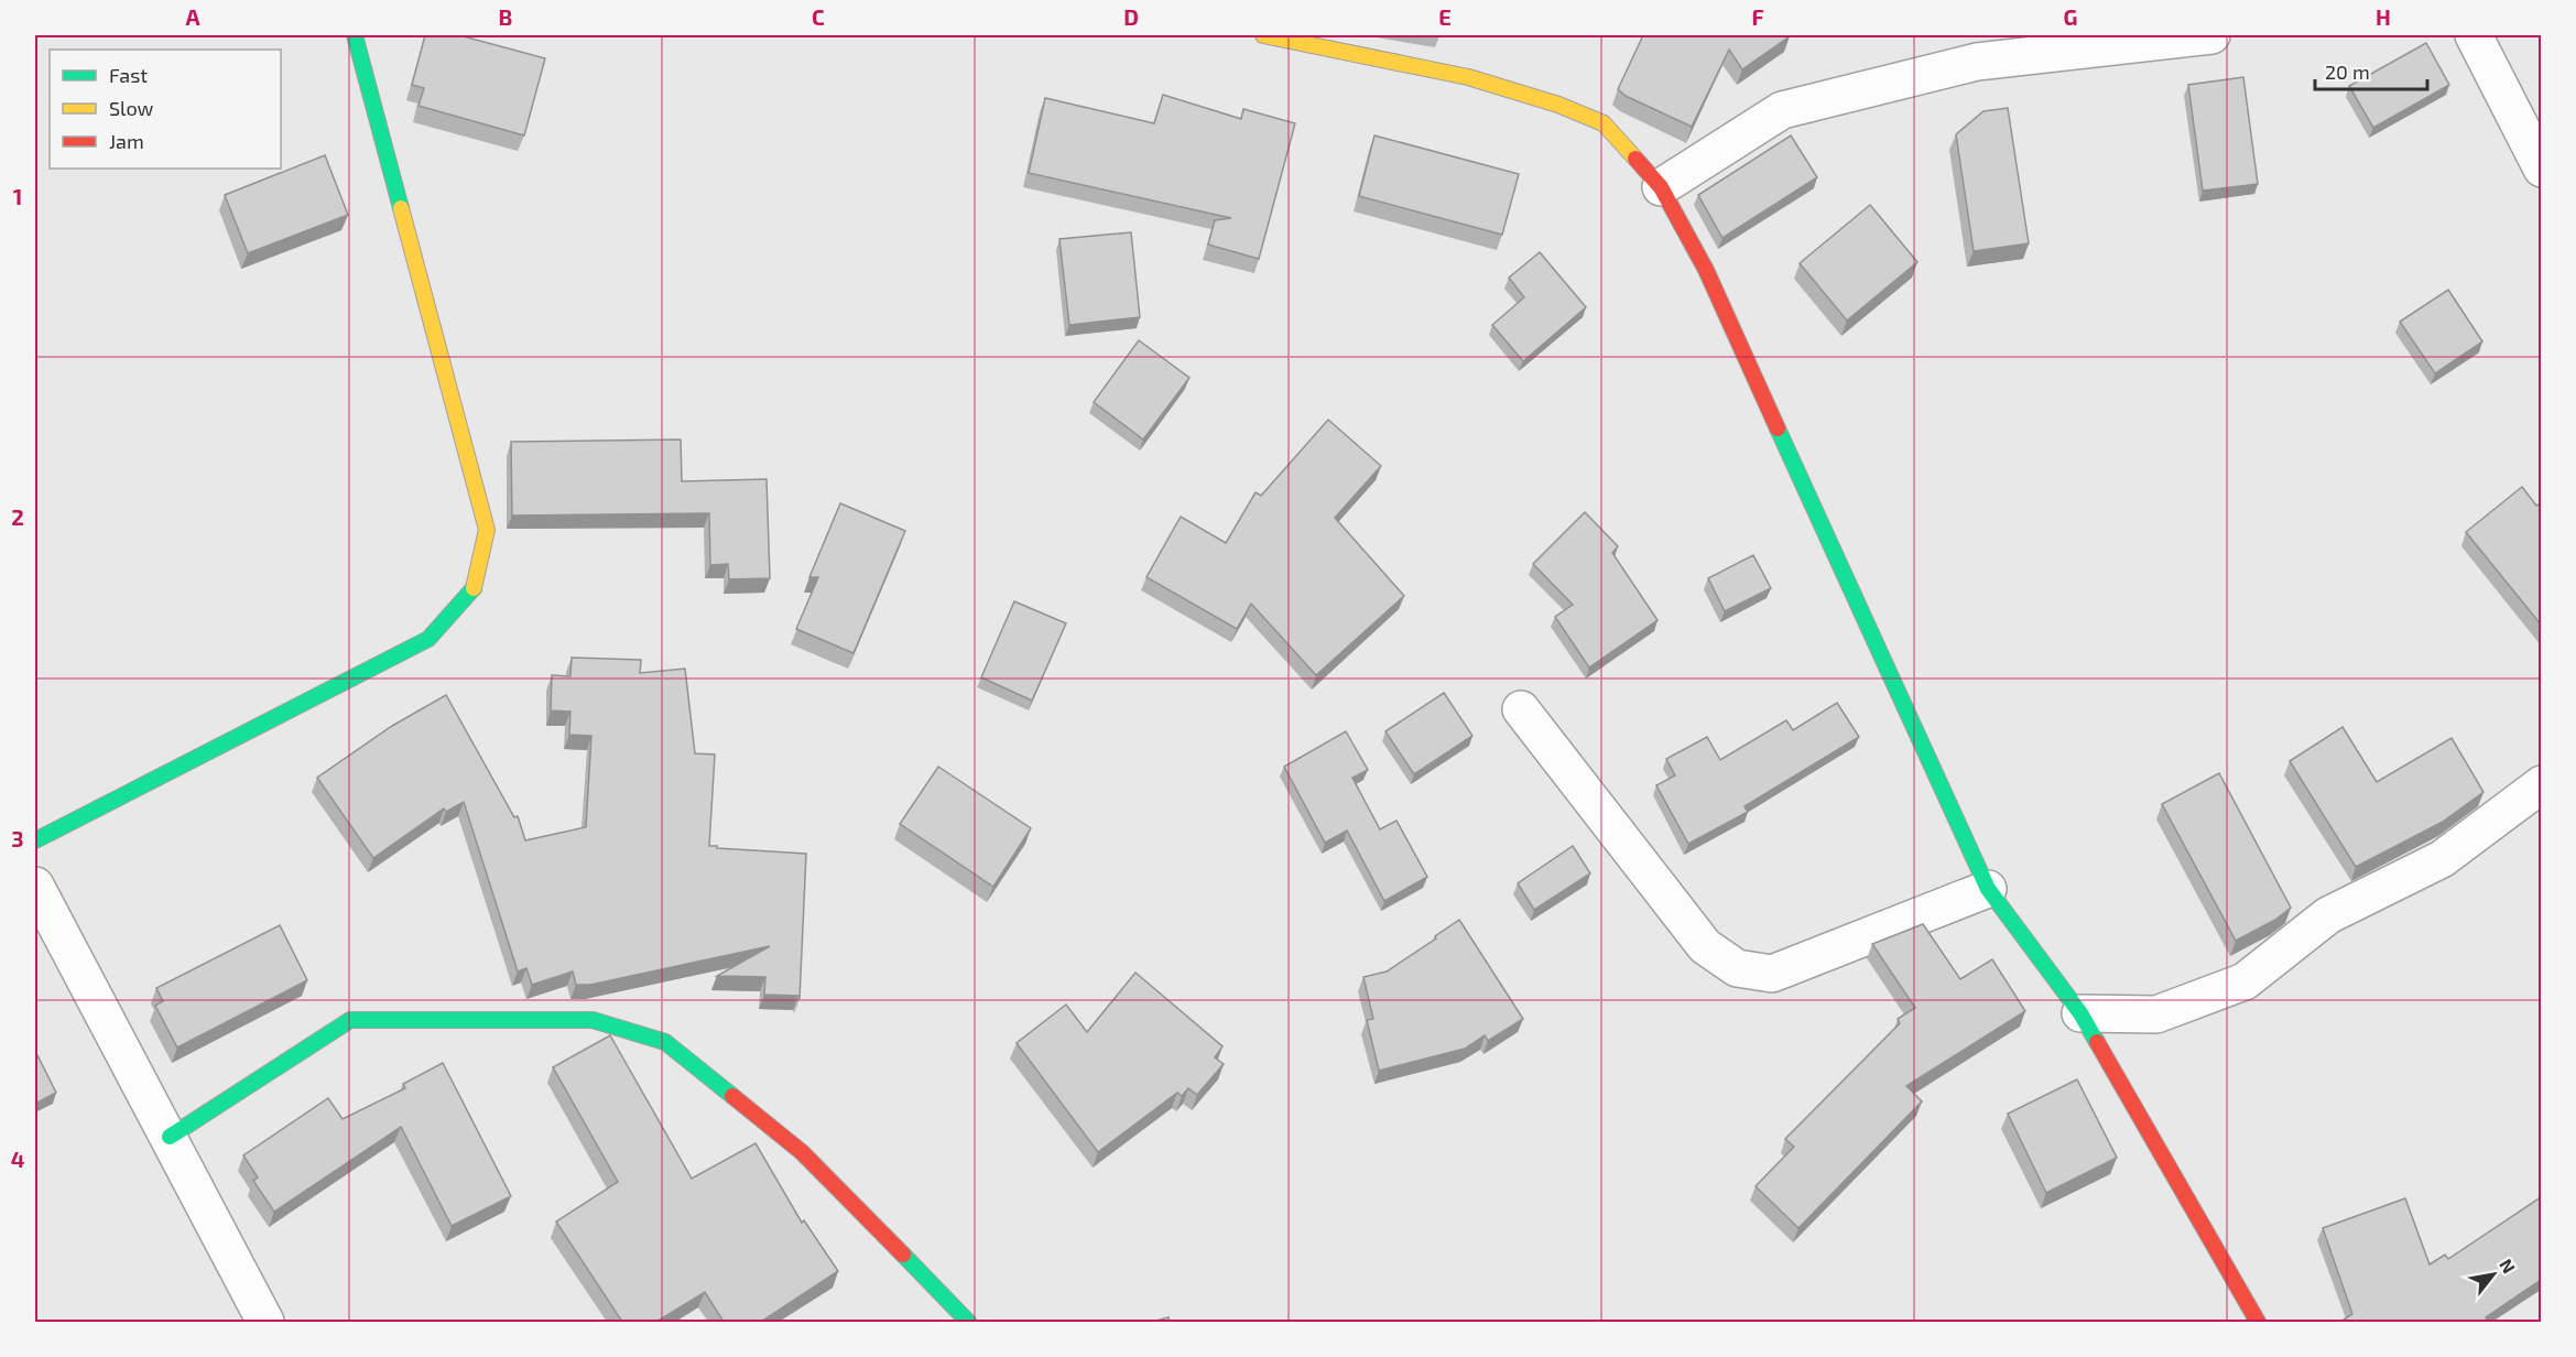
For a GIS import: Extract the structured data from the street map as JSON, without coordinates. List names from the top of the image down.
{
  "legend": ["Fast", "Slow", "Jam"],
  "scale_bar": "20 m",
  "north": "top right",
  "grid": {
    "columns": [
      "A",
      "B",
      "C",
      "D",
      "E",
      "F",
      "G",
      "H"
    ],
    "rows": [
      "1",
      "2",
      "3",
      "4"
    ]
  }
}
